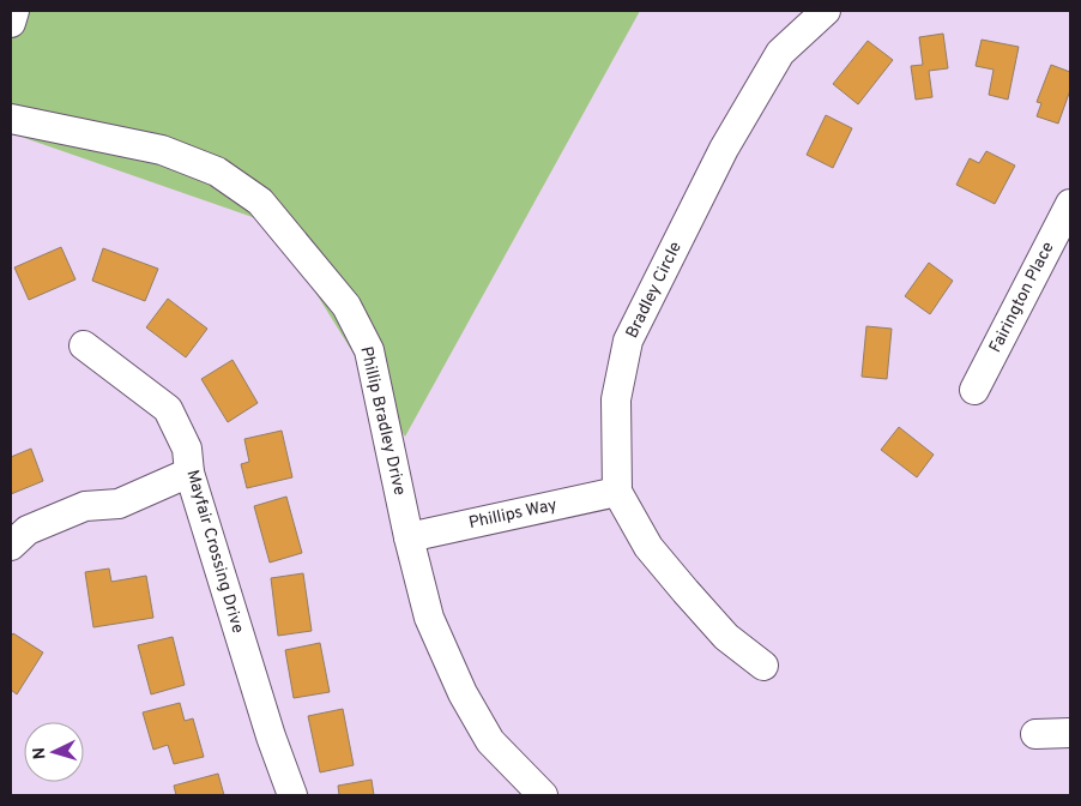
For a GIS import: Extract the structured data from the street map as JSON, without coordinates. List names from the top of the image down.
{
  "streets": {
    "street": [
      "Bradley Circle",
      "Fairington Place",
      "Phillip Bradley Drive",
      "Phillips Way",
      "Mayfair Crossing Drive"
    ]
  },
  "crossings": [
    ["Bradley Circle", "Phillips Way"],
    ["Phillip Bradley Drive", "Phillips Way"]
  ],
  "north": "left"
}
